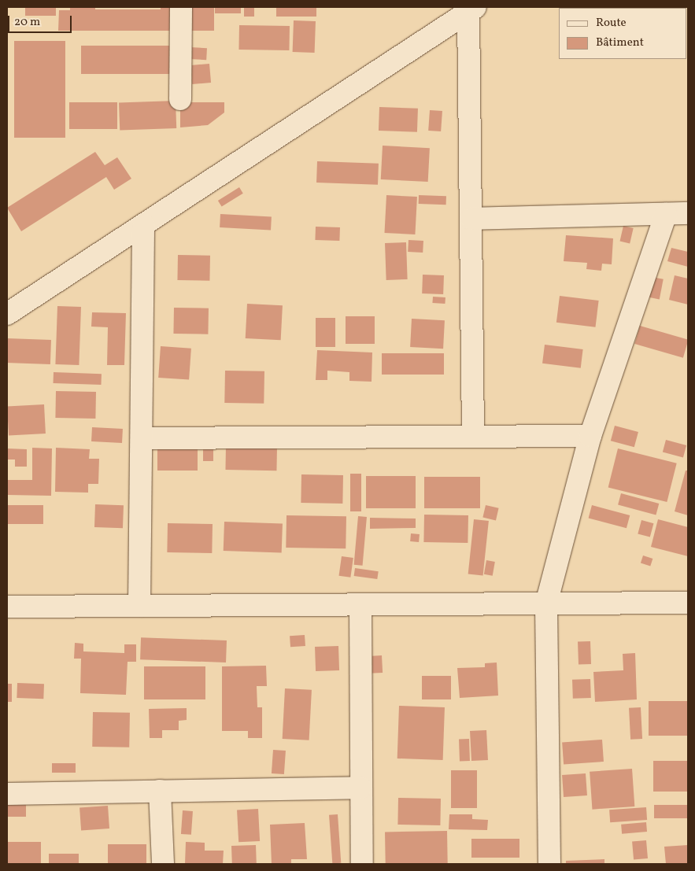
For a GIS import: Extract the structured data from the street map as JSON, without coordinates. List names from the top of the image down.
{
  "legend": ["Route", "Bâtiment"],
  "scale_bar": "20 m"
}
